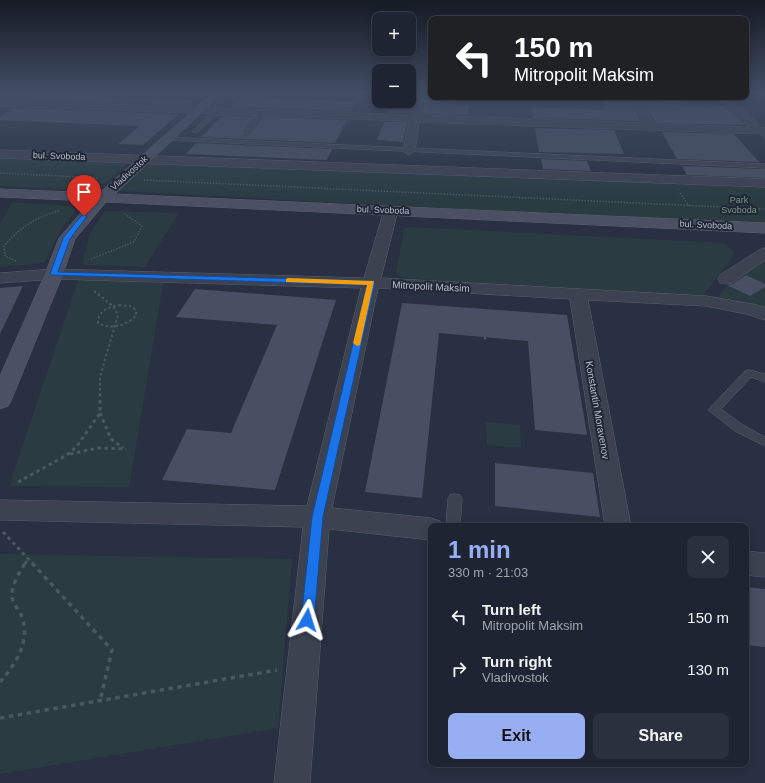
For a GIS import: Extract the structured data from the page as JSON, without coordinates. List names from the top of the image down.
{
  "streets": {
    "street": [
      "bul. Svoboda",
      "Vladivostok",
      "Mitropolit Maksim",
      "Konstantin Moravenov"
    ]
  },
  "crossings": [
    ["bul. Svoboda", "Vladivostok"],
    ["Vladivostok", "Mitropolit Maksim"],
    ["Mitropolit Maksim", "Konstantin Moravenov"]
  ],
  "parks": ["Park Svoboda"],
  "page": {
    "map_buttons": ["+", "−"],
    "turn": ["150 m", "Mitropolit Maksim"],
    "heading": ["1 min", "330 m · 21:03"],
    "list": [
      {
        "name": "Turn left",
        "note": "Mitropolit Maksim",
        "value": "150 m"
      },
      {
        "name": "Turn right",
        "note": "Vladivostok",
        "value": "130 m"
      }
    ],
    "buttons": ["Exit", "Share"]
  }
}
